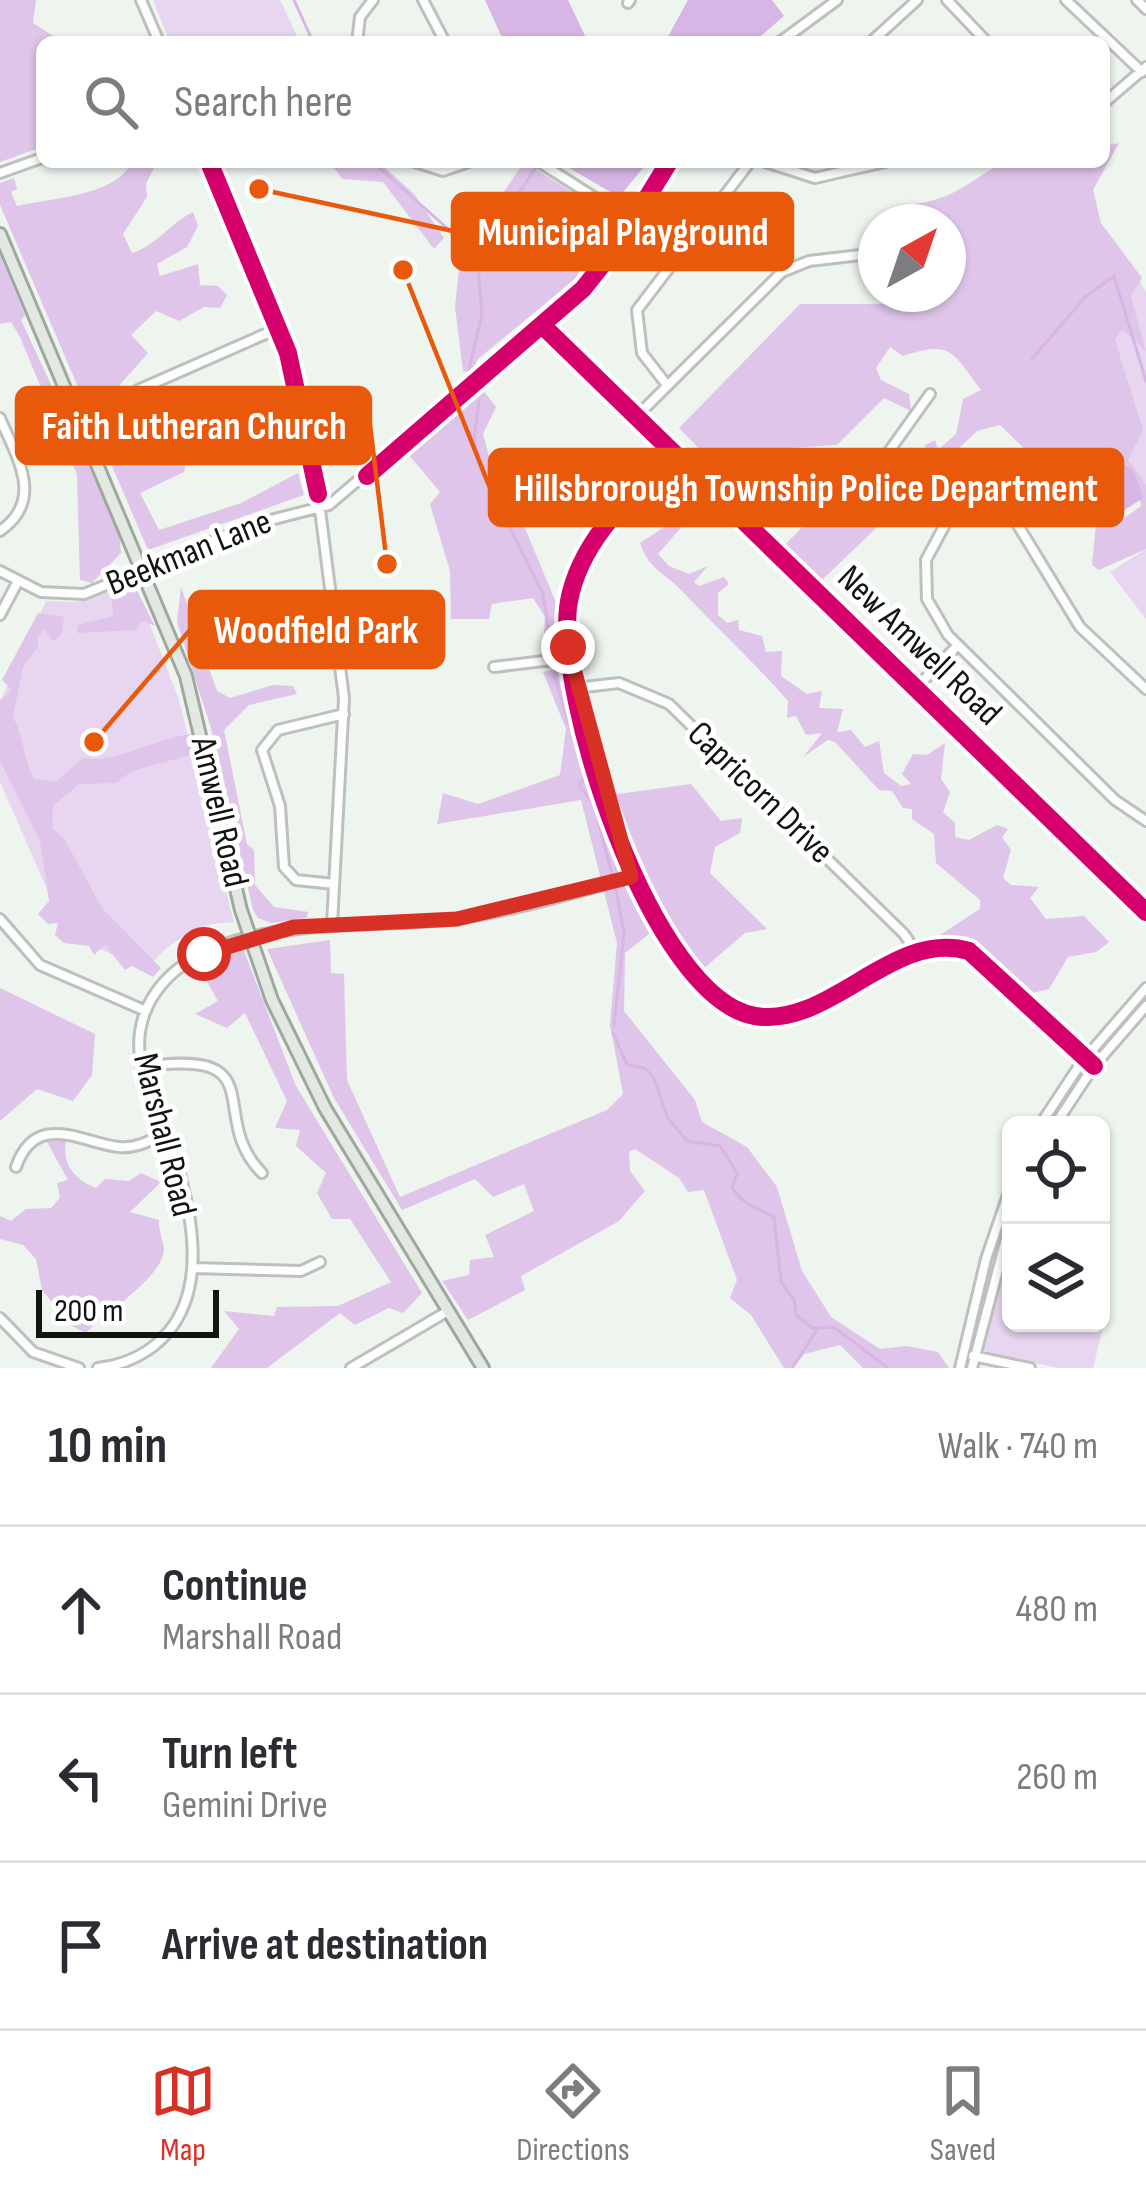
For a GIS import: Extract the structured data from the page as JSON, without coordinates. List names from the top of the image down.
{
  "streets": {
    "main road": ["Amwell Road"],
    "street": [
      "Beekman Lane",
      "New Amwell Road",
      "Capricorn Drive",
      "Marshall Road"
    ]
  },
  "crossings": [
    ["Beekman Lane", "New Amwell Road"],
    ["Beekman Lane", "Amwell Road"],
    ["Amwell Road", "Marshall Road"]
  ],
  "places": [
    "Municipal Playground",
    "Hillsbrorough Township Police Department",
    "Faith Lutheran Church",
    "Woodfield Park"
  ],
  "scale_bar": "200 m",
  "north": "top right",
  "page": {
    "search": "Search here",
    "scale": "200 m",
    "heading": ["10 min", "Walk · 740 m"],
    "list": [
      ["Continue", "Marshall Road", "480 m"],
      ["Turn left", "Gemini Drive", "260 m"],
      "Arrive at destination"
    ],
    "nav": ["Map", "Directions", "Saved"]
  }
}
